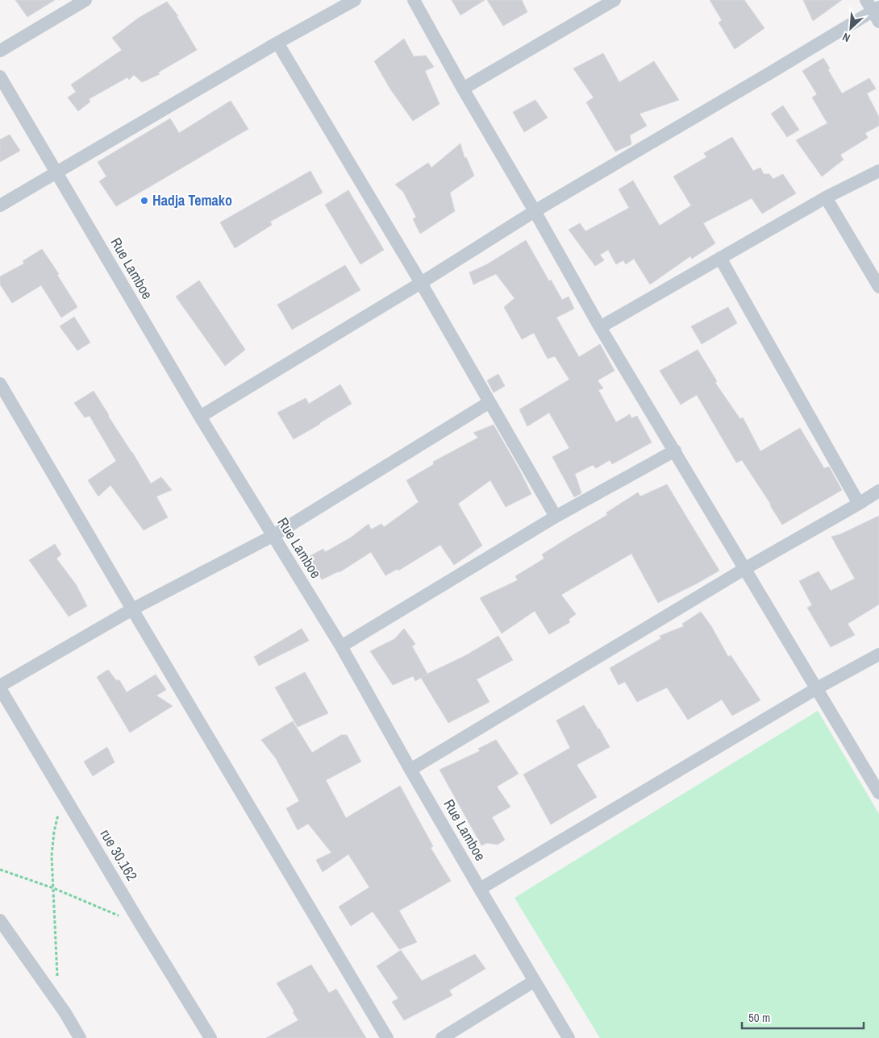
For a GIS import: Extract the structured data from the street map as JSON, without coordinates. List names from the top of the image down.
{
  "streets": {
    "street": ["Rue Lamboe", "rue 30.162"]
  },
  "places": ["Hadja Temako"],
  "scale_bar": "50 m",
  "north": "bottom left"
}
